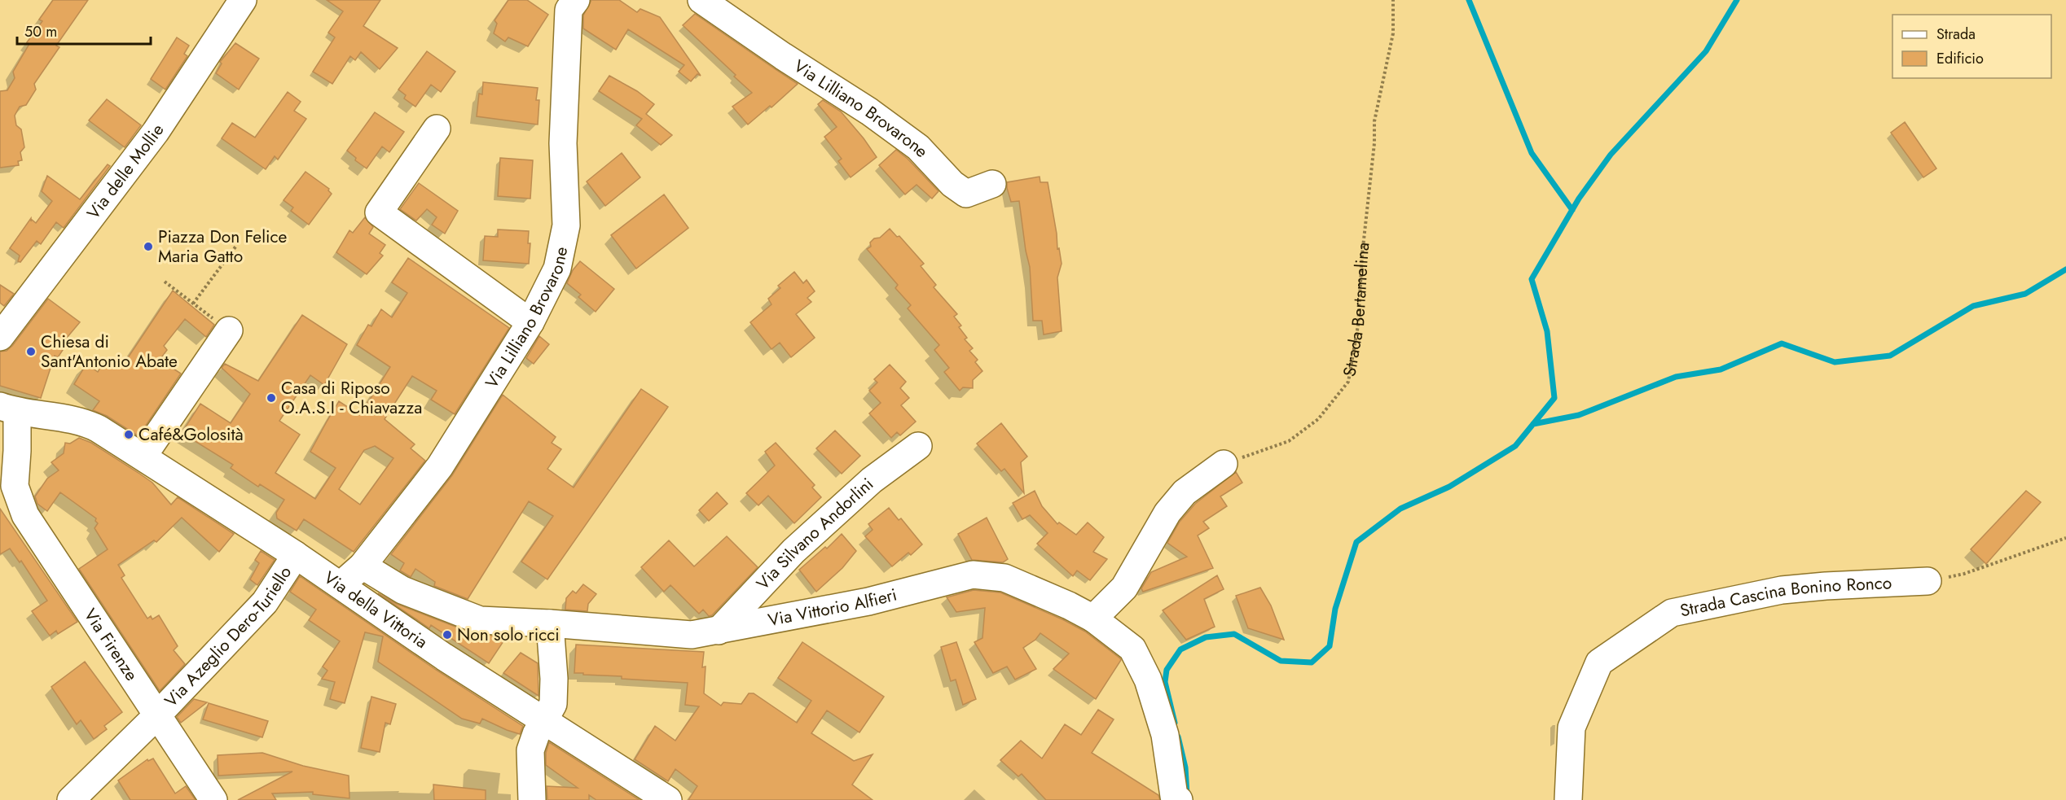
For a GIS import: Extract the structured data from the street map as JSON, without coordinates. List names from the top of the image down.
{
  "streets": {
    "street": [
      "Via Lilliano Brovarone",
      "Via delle Mollie",
      "Via Silvano Andorlini",
      "Strada Cascina Bonino Ronco",
      "Via Vittorio Alfieri",
      "Via della Vittoria",
      "Via Azeglio Dero-Turiello",
      "Via Firenze"
    ],
    "path": ["Strada Bertamelina"]
  },
  "crossings": [
    ["Via Lilliano Brovarone", "Via Vittorio Alfieri"],
    ["Via Lilliano Brovarone", "Via della Vittoria"],
    ["Via Silvano Andorlini", "Via Vittorio Alfieri"],
    ["Via della Vittoria", "Via Azeglio Dero-Turiello"],
    ["Via della Vittoria", "Via Firenze"],
    ["Via Azeglio Dero-Turiello", "Via Firenze"]
  ],
  "places": [
    "Piazza Don Felice Maria Gatto",
    "Chiesa di Sant'Antonio Abate",
    "Casa di Riposo O.A.S.I - Chiavazza",
    "Café&Golosità",
    "Non solo ricci"
  ],
  "legend": ["Strada", "Edificio"],
  "scale_bar": "50 m"
}
